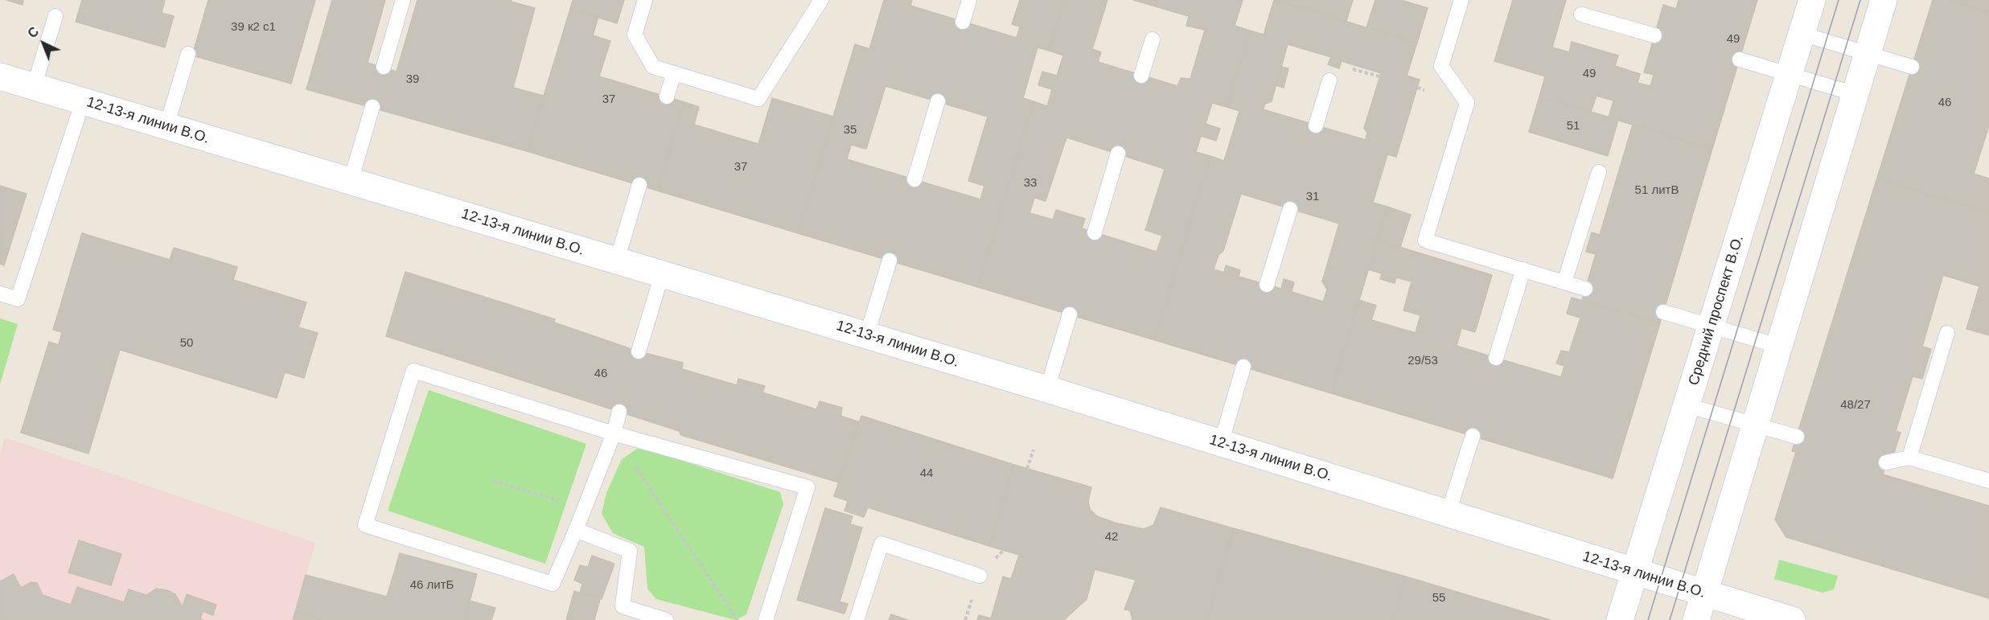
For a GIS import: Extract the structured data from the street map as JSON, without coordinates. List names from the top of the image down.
{
  "streets": {
    "street": ["12-13-я линии В.О.", "Средний проспект В.О."]
  },
  "crossings": [
    ["12-13-я линии В.О.", "Средний проспект В.О."]
  ],
  "house_numbers": [
    "39 к2 с1",
    "49",
    "49",
    "39",
    "37",
    "46",
    "51",
    "35",
    "37",
    "33",
    "51 литВ",
    "31",
    "50",
    "29/53",
    "46",
    "48/27",
    "44",
    "42",
    "46 литБ",
    "55"
  ],
  "north": "top left"
}
